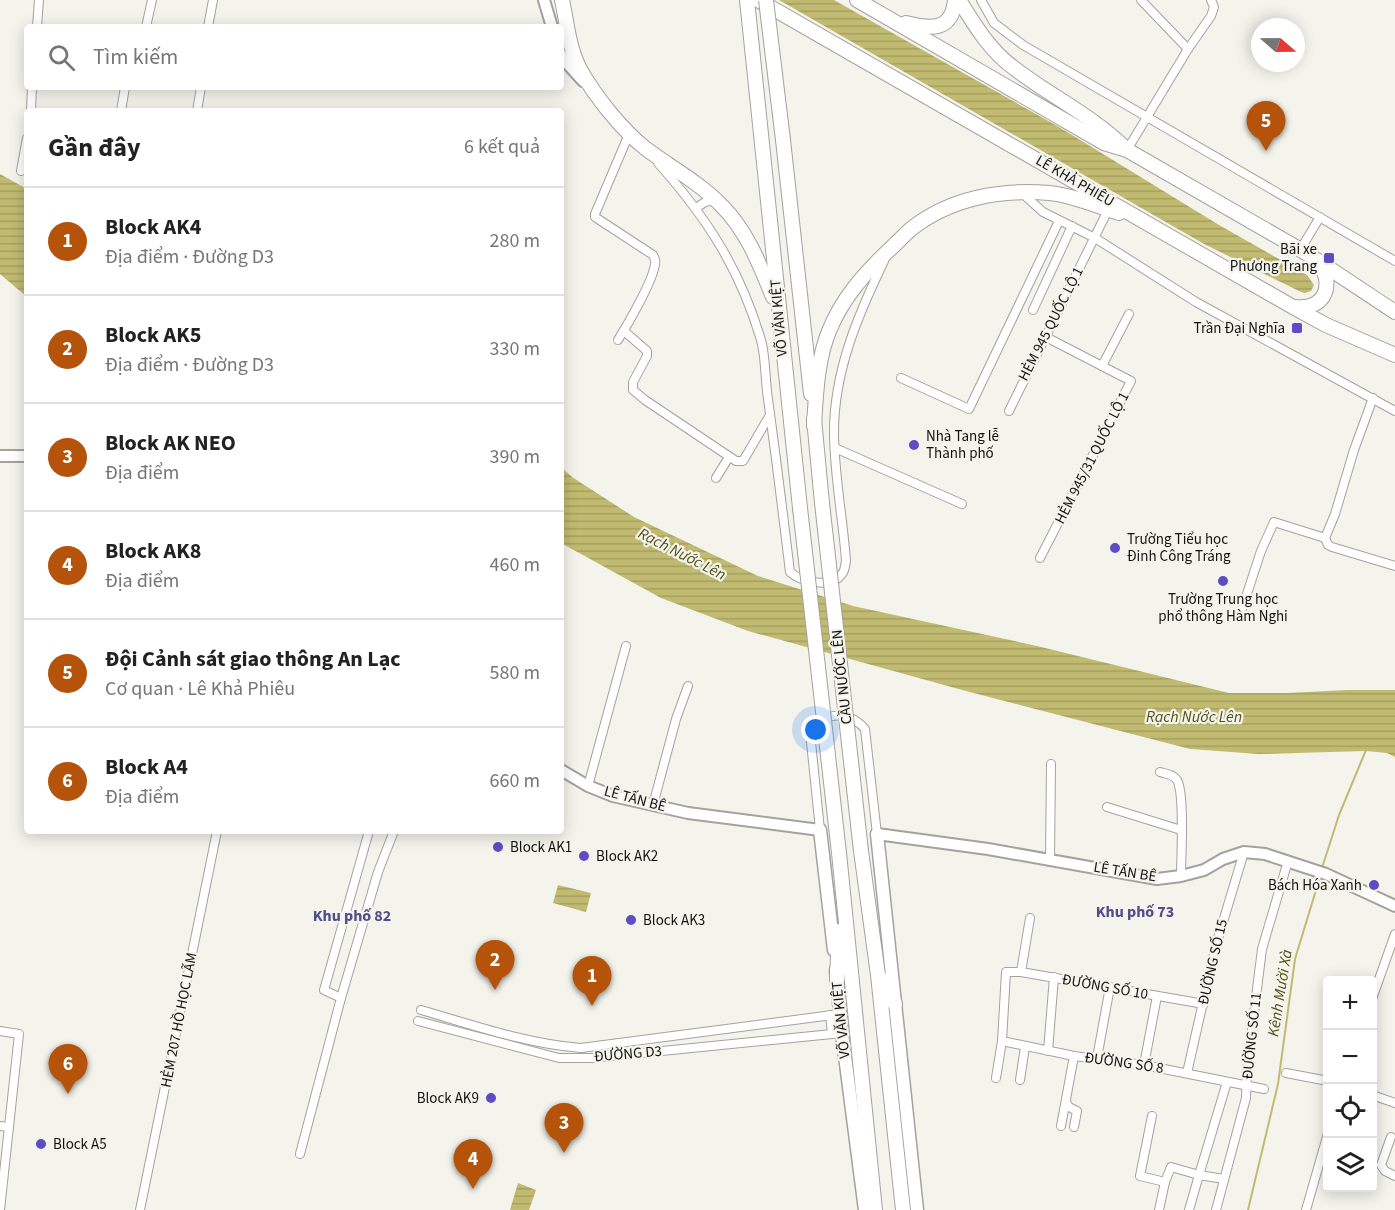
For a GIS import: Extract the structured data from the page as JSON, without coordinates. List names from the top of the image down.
{
  "streets": {
    "highway": ["LÊ KHẢ PHIÊU", "VÕ VĂN KIỆT", "CẦU NƯỚC LÊN"],
    "street": [
      "HẺM 945 QUỐC LỘ 1",
      "HẺM 945/31 QUỐC LỘ 1",
      "LÊ TẤN BÊ",
      "ĐƯỜNG SỐ 15",
      "ĐƯỜNG SỐ 10",
      "HẺM 207 HỒ HỌC LÃM",
      "ĐƯỜNG SỐ 11",
      "ĐƯỜNG D3",
      "ĐƯỜNG SỐ 8"
    ]
  },
  "crossings": [
    ["VÕ VĂN KIỆT", "CẦU NƯỚC LÊN"],
    ["VÕ VĂN KIỆT", "LÊ TẤN BÊ"],
    ["VÕ VĂN KIỆT", "ĐƯỜNG D3"],
    ["HẺM 945 QUỐC LỘ 1", "HẺM 945/31 QUỐC LỘ 1"],
    ["LÊ TẤN BÊ", "ĐƯỜNG SỐ 15"],
    ["ĐƯỜNG SỐ 15", "ĐƯỜNG SỐ 10"],
    ["ĐƯỜNG SỐ 15", "ĐƯỜNG SỐ 8"],
    ["ĐƯỜNG SỐ 10", "ĐƯỜNG SỐ 8"],
    ["ĐƯỜNG SỐ 11", "ĐƯỜNG SỐ 8"]
  ],
  "districts": ["Khu phố 73", "Khu phố 82"],
  "water": ["Rạch Nước Lên", "Kênh Mười Xà"],
  "places": {
    "transit": ["Bãi xe Phương Trang", "Trần Đại Nghĩa"],
    "other": [
      "Nhà Tang lễ Thành phố",
      "Trường Tiểu học Đinh Công Tráng",
      "Trường Trung học phổ thông Hàm Nghi",
      "Block AK1",
      "Block AK2",
      "Bách Hóa Xanh",
      "Block AK3",
      "Block AK9",
      "Block A5"
    ]
  },
  "north": "right",
  "page": {
    "search": "Tìm kiếm",
    "pins": [
      "5",
      "2",
      "1",
      "6",
      "3",
      "4"
    ],
    "heading": ["Gần đây", "6 kết quả"],
    "list": [
      {
        "mark": "1",
        "name": "Block AK4",
        "note": "Địa điểm · Đường D3",
        "value": "280 m"
      },
      {
        "mark": "2",
        "name": "Block AK5",
        "note": "Địa điểm · Đường D3",
        "value": "330 m"
      },
      {
        "mark": "3",
        "name": "Block AK NEO",
        "note": "Địa điểm",
        "value": "390 m"
      },
      {
        "mark": "4",
        "name": "Block AK8",
        "note": "Địa điểm",
        "value": "460 m"
      },
      {
        "mark": "5",
        "name": "Đội Cảnh sát giao thông An Lạc",
        "note": "Cơ quan · Lê Khả Phiêu",
        "value": "580 m"
      },
      {
        "mark": "6",
        "name": "Block A4",
        "note": "Địa điểm",
        "value": "660 m"
      }
    ],
    "map_buttons": ["+", "−"]
  }
}
